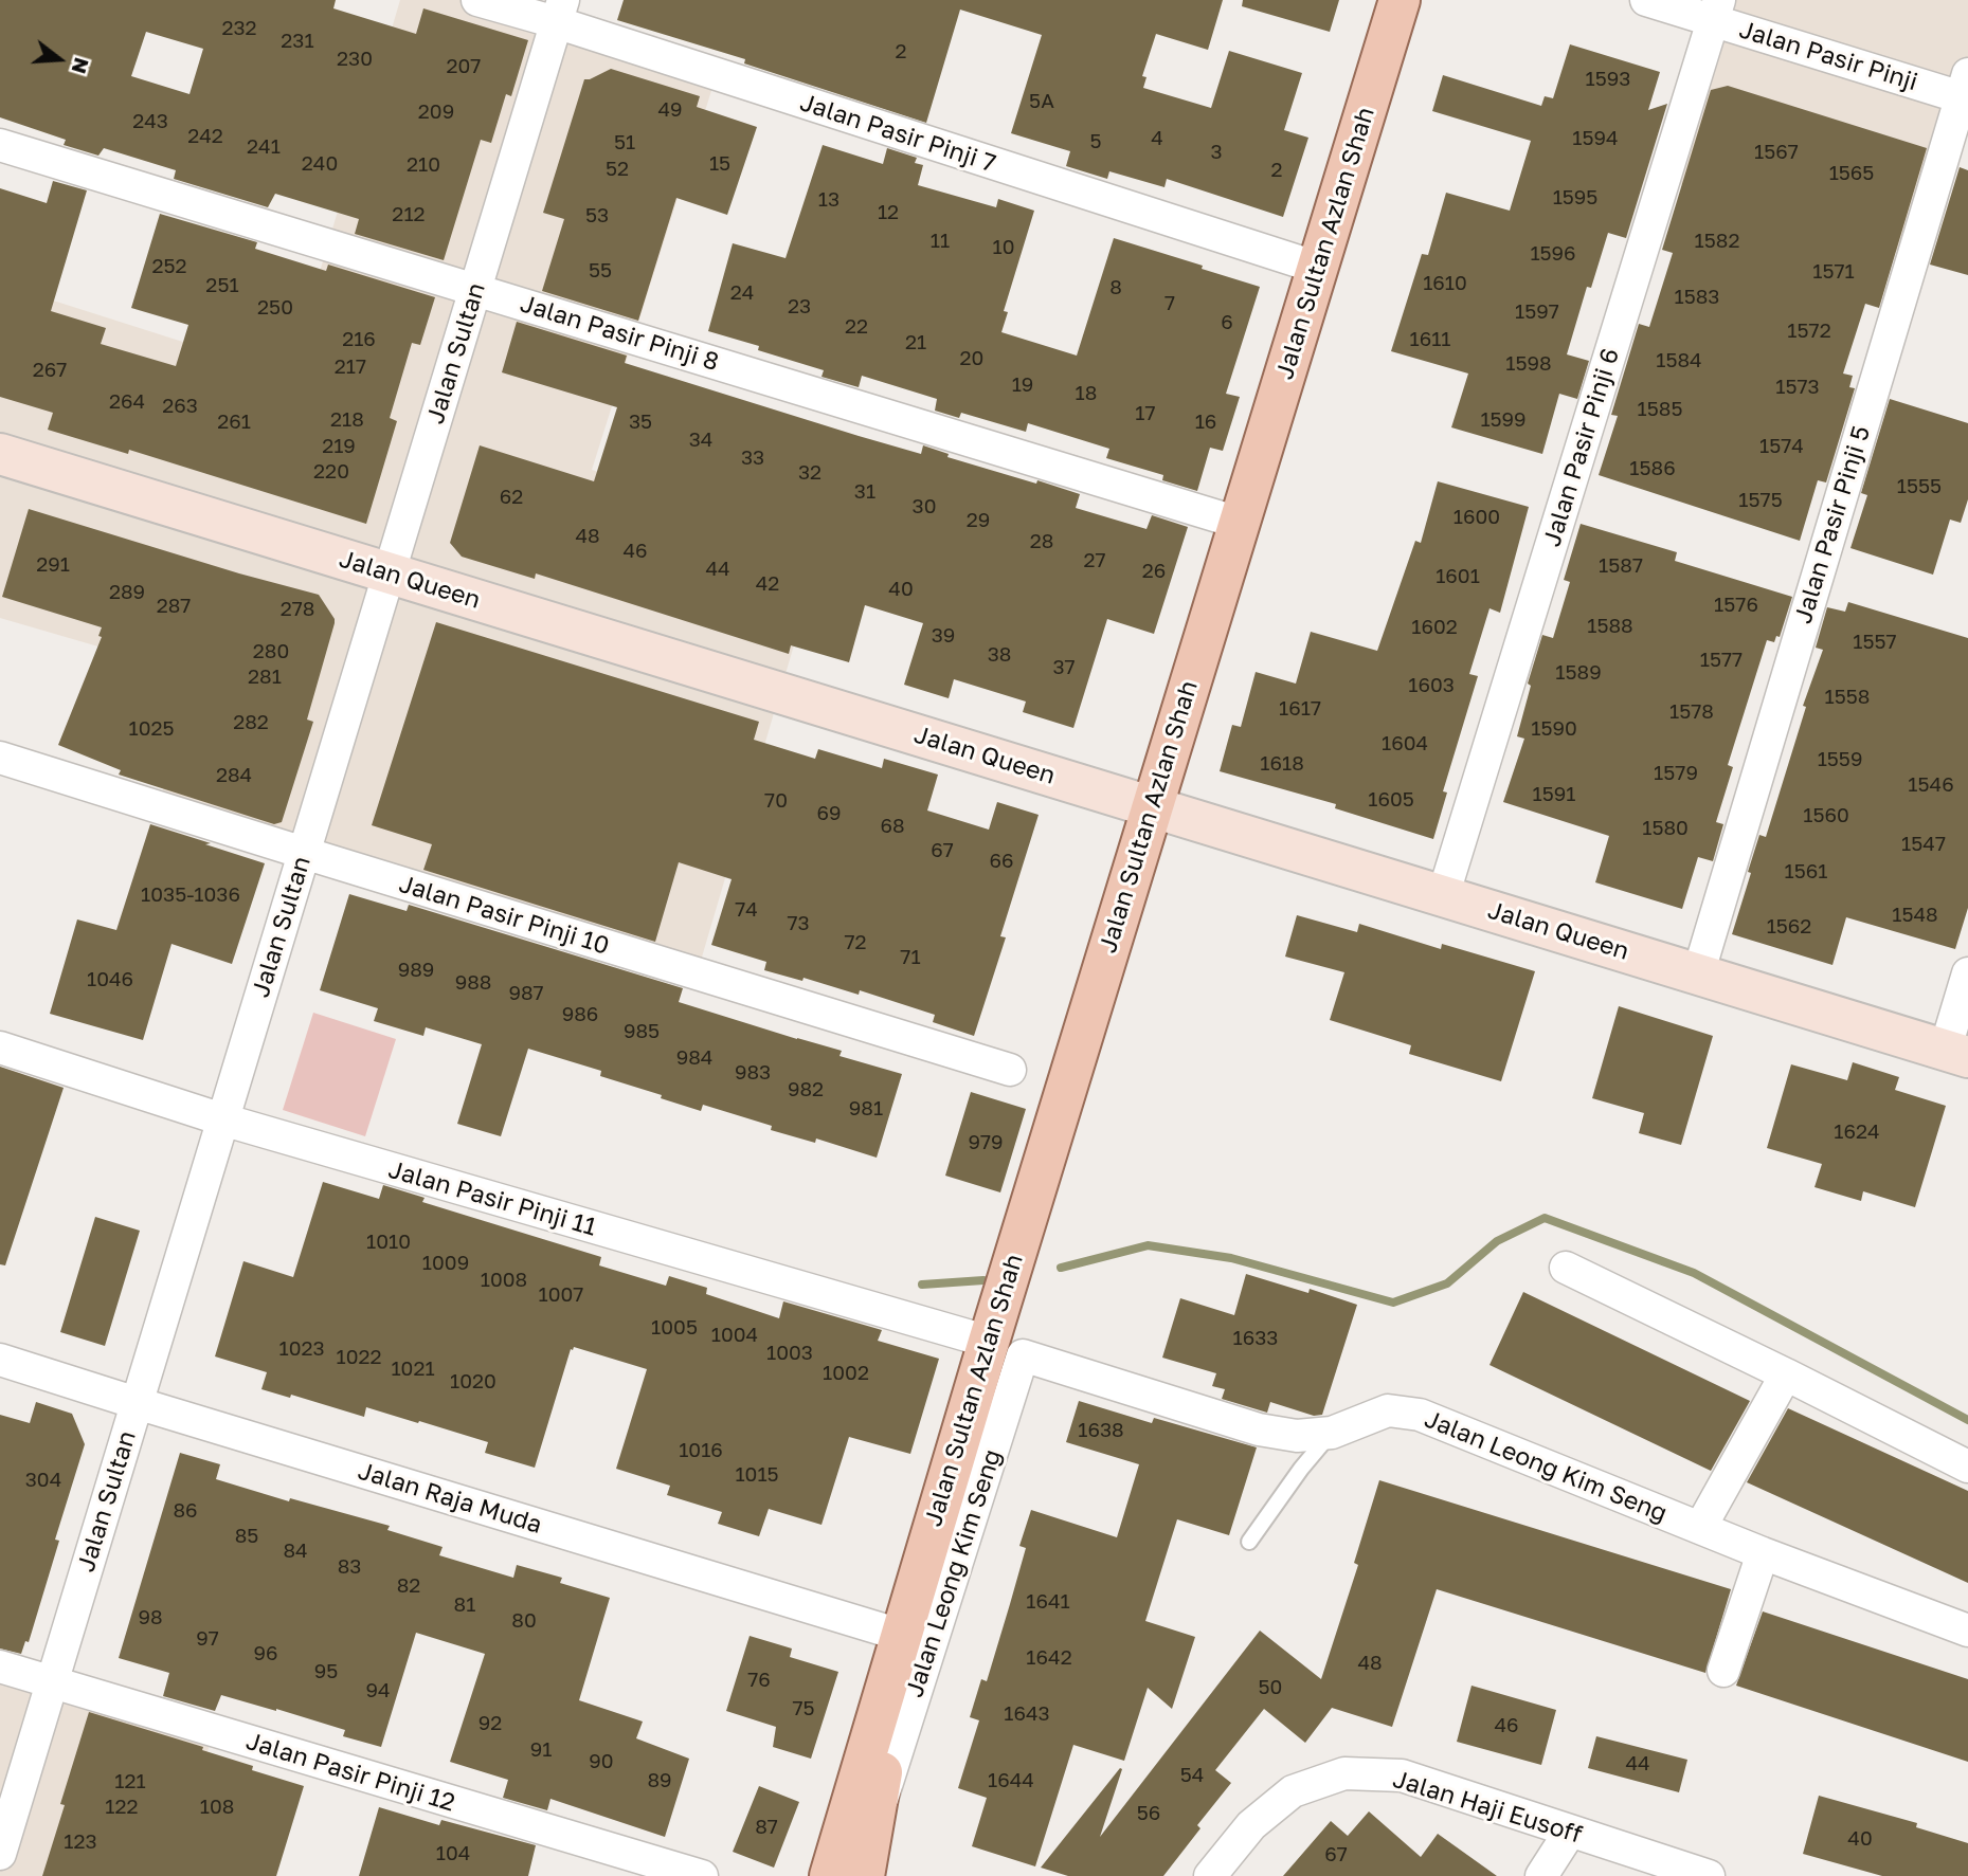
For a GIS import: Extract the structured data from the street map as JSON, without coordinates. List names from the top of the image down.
{
  "streets": {
    "main road": ["Jalan Sultan Azlan Shah", "Jalan Queen"],
    "street": [
      "Jalan Pasir Pinji",
      "Jalan Pasir Pinji 7",
      "Jalan Pasir Pinji 8",
      "Jalan Sultan",
      "Jalan Pasir Pinji 6",
      "Jalan Pasir Pinji 5",
      "Jalan Pasir Pinji 10",
      "Jalan Pasir Pinji 11",
      "Jalan Leong Kim Seng",
      "Jalan Raja Muda",
      "Jalan Pasir Pinji 12",
      "Jalan Haji Eusoff"
    ]
  },
  "crossings": [
    ["Jalan Pasir Pinji", "Jalan Pasir Pinji 6"],
    ["Jalan Pasir Pinji", "Jalan Pasir Pinji 5"],
    ["Jalan Pasir Pinji 7", "Jalan Sultan Azlan Shah"],
    ["Jalan Pasir Pinji 7", "Jalan Sultan"],
    ["Jalan Sultan Azlan Shah", "Jalan Pasir Pinji 8"],
    ["Jalan Sultan Azlan Shah", "Jalan Queen"],
    ["Jalan Sultan Azlan Shah", "Jalan Pasir Pinji 11"],
    ["Jalan Sultan Azlan Shah", "Jalan Leong Kim Seng"],
    ["Jalan Sultan Azlan Shah", "Jalan Raja Muda"],
    ["Jalan Pasir Pinji 8", "Jalan Sultan"],
    ["Jalan Sultan", "Jalan Queen"],
    ["Jalan Sultan", "Jalan Pasir Pinji 10"],
    ["Jalan Sultan", "Jalan Pasir Pinji 11"],
    ["Jalan Sultan", "Jalan Raja Muda"],
    ["Jalan Sultan", "Jalan Pasir Pinji 12"],
    ["Jalan Pasir Pinji 6", "Jalan Queen"],
    ["Jalan Pasir Pinji 5", "Jalan Queen"],
    ["Jalan Leong Kim Seng", "Jalan Raja Muda"]
  ],
  "house_numbers": [
    "232",
    "231",
    "2",
    "230",
    "207",
    "1593",
    "5A",
    "49",
    "209",
    "243",
    "242",
    "4",
    "1594",
    "5",
    "51",
    "241",
    "3",
    "1567",
    "240",
    "15",
    "210",
    "52",
    "2",
    "1565",
    "1595",
    "13",
    "12",
    "212",
    "53",
    "11",
    "1582",
    "10",
    "1596",
    "252",
    "55",
    "1571",
    "1610",
    "251",
    "8",
    "24",
    "1583",
    "7",
    "23",
    "250",
    "1597",
    "6",
    "22",
    "1572",
    "216",
    "1611",
    "21",
    "20",
    "1584",
    "1598",
    "217",
    "267",
    "19",
    "1573",
    "18",
    "264",
    "263",
    "1585",
    "17",
    "218",
    "1599",
    "261",
    "35",
    "16",
    "34",
    "219",
    "1574",
    "33",
    "1586",
    "220",
    "32",
    "1555",
    "31",
    "62",
    "1575",
    "30",
    "1600",
    "29",
    "48",
    "28",
    "46",
    "27",
    "291",
    "1587",
    "44",
    "26",
    "1601",
    "42",
    "40",
    "289",
    "1576",
    "287",
    "278",
    "1588",
    "1602",
    "39",
    "1557",
    "280",
    "38",
    "1577",
    "37",
    "1589",
    "281",
    "1603",
    "1558",
    "1617",
    "1578",
    "282",
    "1025",
    "1590",
    "1604",
    "1559",
    "1618",
    "1579",
    "284",
    "1546",
    "1591",
    "1605",
    "70",
    "69",
    "1560",
    "68",
    "1580",
    "1547",
    "67",
    "66",
    "1561",
    "1035-1036",
    "74",
    "1548",
    "73",
    "1562",
    "72",
    "71",
    "989",
    "1046",
    "988",
    "987",
    "986",
    "985",
    "984",
    "983",
    "982",
    "981",
    "1624",
    "979",
    "1010",
    "1009",
    "1008",
    "1007",
    "1005",
    "1004",
    "1633",
    "1023",
    "1003",
    "1022",
    "1021",
    "1002",
    "1020",
    "1638",
    "1016",
    "1015",
    "304",
    "86",
    "85",
    "84",
    "83",
    "82",
    "1641",
    "81",
    "98",
    "80",
    "97",
    "96",
    "1642",
    "48",
    "95",
    "76",
    "50",
    "94",
    "75",
    "1643",
    "92",
    "46",
    "91",
    "90",
    "44",
    "54",
    "89",
    "1644",
    "121",
    "122",
    "108",
    "56",
    "87",
    "40",
    "123",
    "104",
    "67"
  ],
  "north": "right"
}
